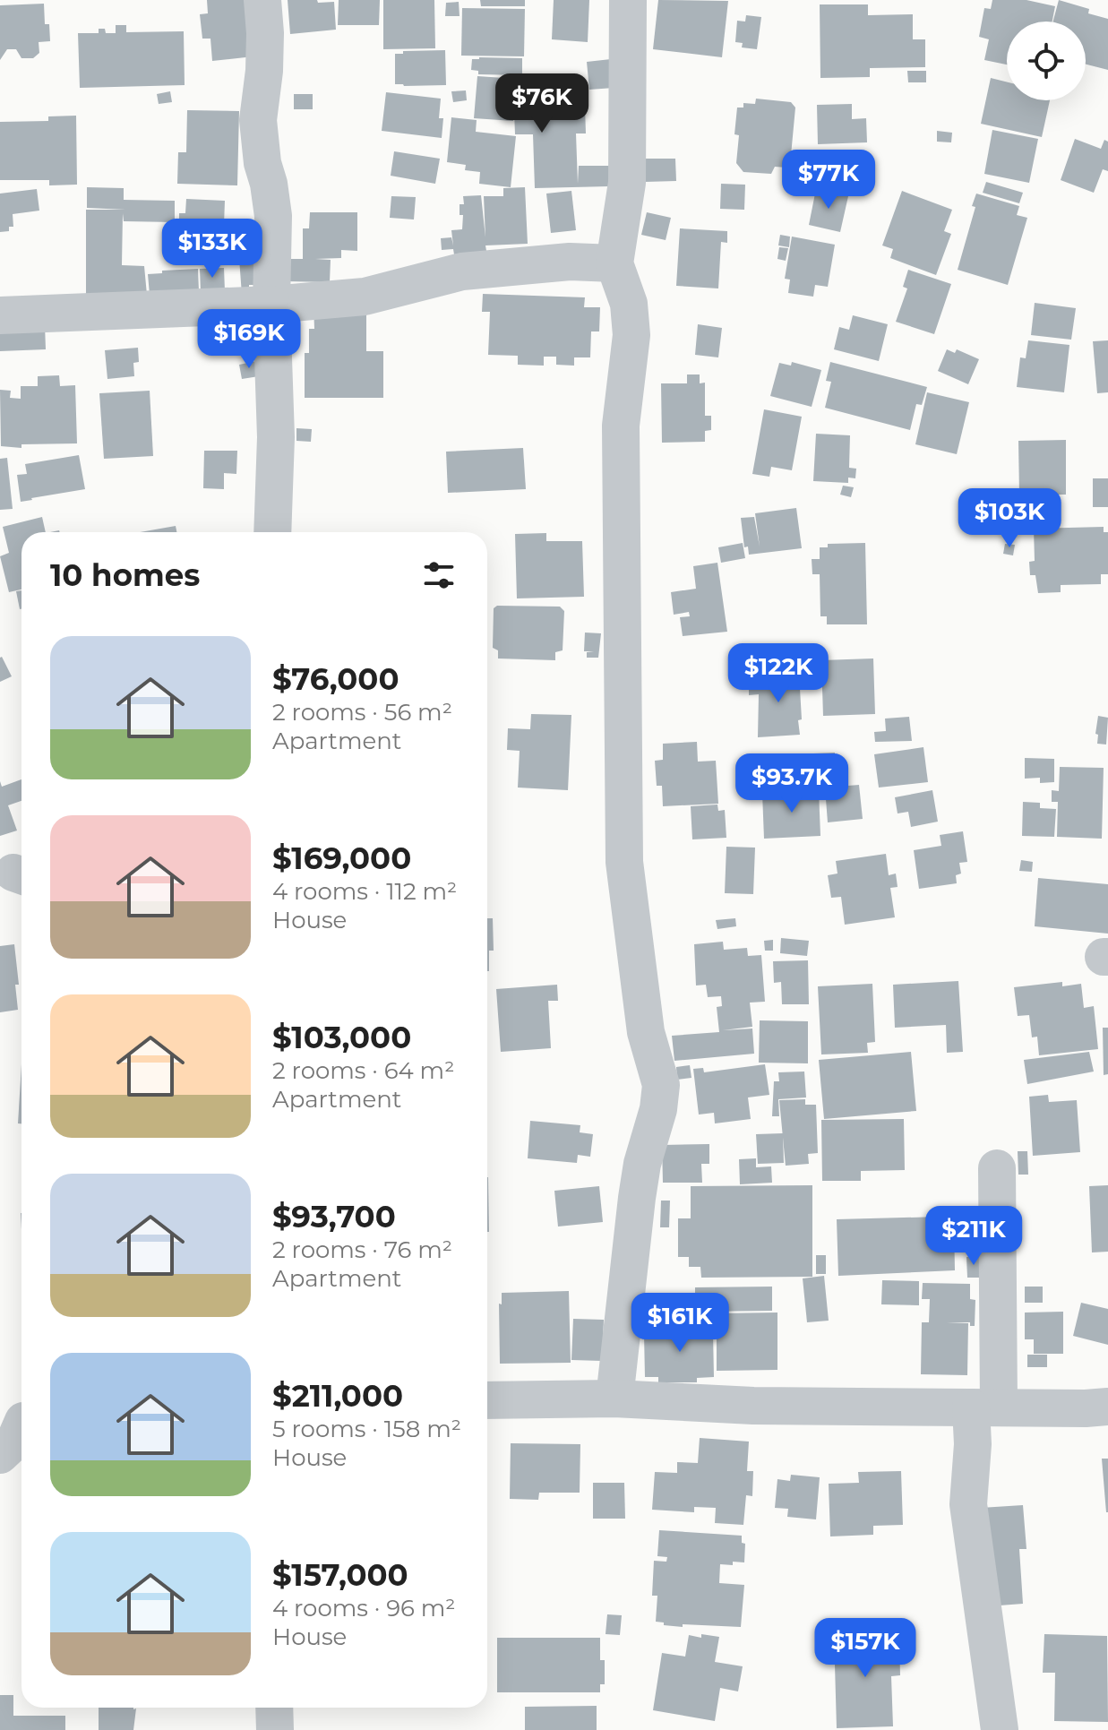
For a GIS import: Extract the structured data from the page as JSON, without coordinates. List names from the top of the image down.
{
  "page": {
    "price": [
      "$76K",
      "$77K",
      "$133K",
      "$169K",
      "$103K",
      "$122K",
      "$93.7K",
      "$211K",
      "$161K",
      "$157K"
    ],
    "heading": "10 homes",
    "list": [
      {
        "name": "$76,000",
        "note": "2 rooms · 56 m² · Apartment"
      },
      {
        "name": "$169,000",
        "note": "4 rooms · 112 m² · House"
      },
      {
        "name": "$103,000",
        "note": "2 rooms · 64 m² · Apartment"
      },
      {
        "name": "$93,700",
        "note": "2 rooms · 76 m² · Apartment"
      },
      {
        "name": "$211,000",
        "note": "5 rooms · 158 m² · House"
      },
      {
        "name": "$157,000",
        "note": "4 rooms · 96 m² · House"
      }
    ]
  }
}
